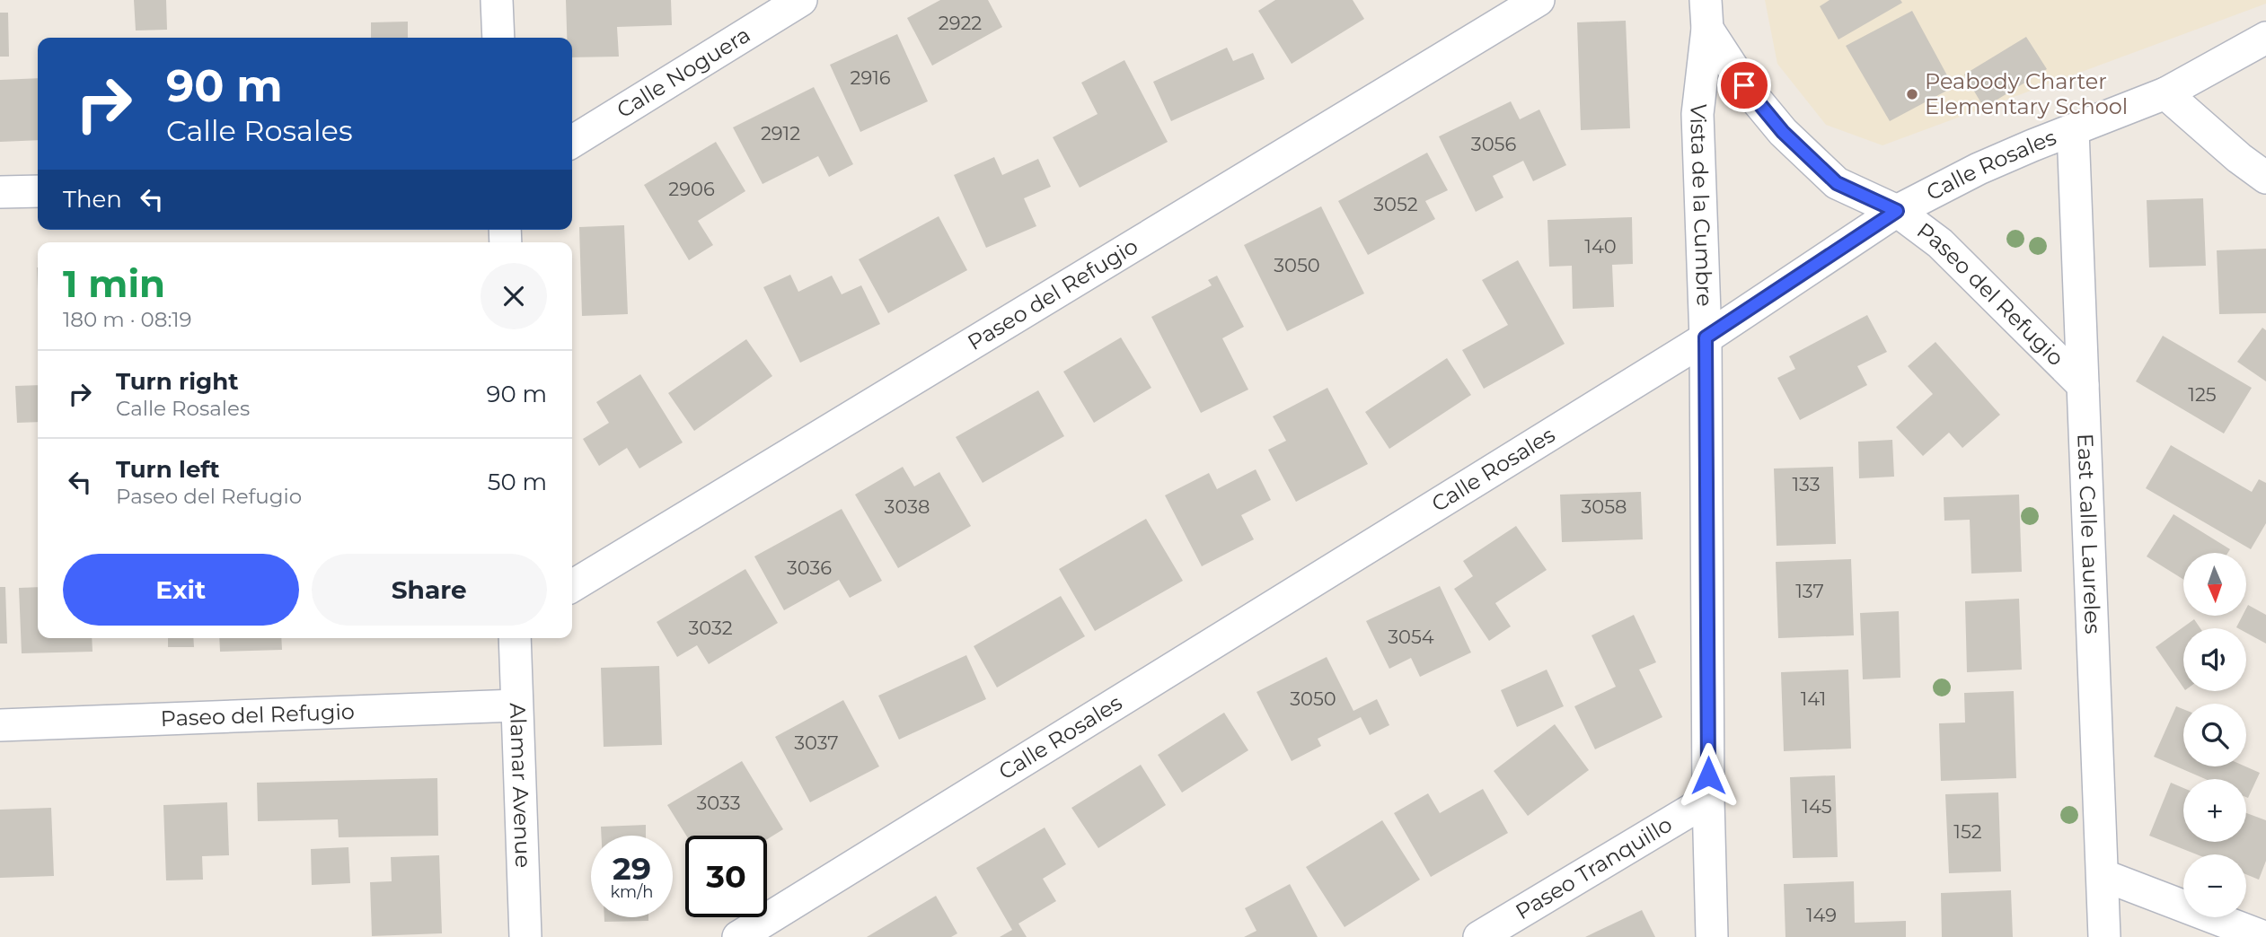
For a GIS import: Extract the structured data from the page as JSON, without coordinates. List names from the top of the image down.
{
  "streets": {
    "street": [
      "Calle Noguera",
      "Calle Rosales",
      "Vista de la Cumbre",
      "Paseo del Refugio",
      "East Calle Laureles",
      "Alamar Avenue",
      "Paseo Tranquillo"
    ]
  },
  "crossings": [
    ["Calle Rosales", "Vista de la Cumbre"],
    ["Calle Rosales", "Paseo del Refugio"],
    ["Calle Rosales", "East Calle Laureles"],
    ["Vista de la Cumbre", "Paseo del Refugio"],
    ["Vista de la Cumbre", "Paseo Tranquillo"],
    ["Paseo del Refugio", "East Calle Laureles"],
    ["Paseo del Refugio", "Alamar Avenue"]
  ],
  "places": ["Peabody Charter Elementary School"],
  "house_numbers": [
    "2922",
    "2916",
    "2912",
    "3056",
    "2906",
    "3052",
    "140",
    "3050",
    "125",
    "133",
    "3038",
    "3058",
    "3036",
    "137",
    "3032",
    "3054",
    "3050",
    "141",
    "3037",
    "3033",
    "145",
    "152",
    "149"
  ],
  "north": "bottom",
  "page": {
    "turn": ["90 m", "Calle Rosales"],
    "then": "Then",
    "heading": ["1 min", "180 m · 08:19"],
    "list": [
      {
        "name": "Turn right",
        "note": "Calle Rosales",
        "value": "90 m"
      },
      {
        "name": "Turn left",
        "note": "Paseo del Refugio",
        "value": "50 m"
      }
    ],
    "buttons": ["Exit", "Share"],
    "map_buttons": ["+", "−"],
    "speed": "29 km/h",
    "limit": "30"
  }
}
